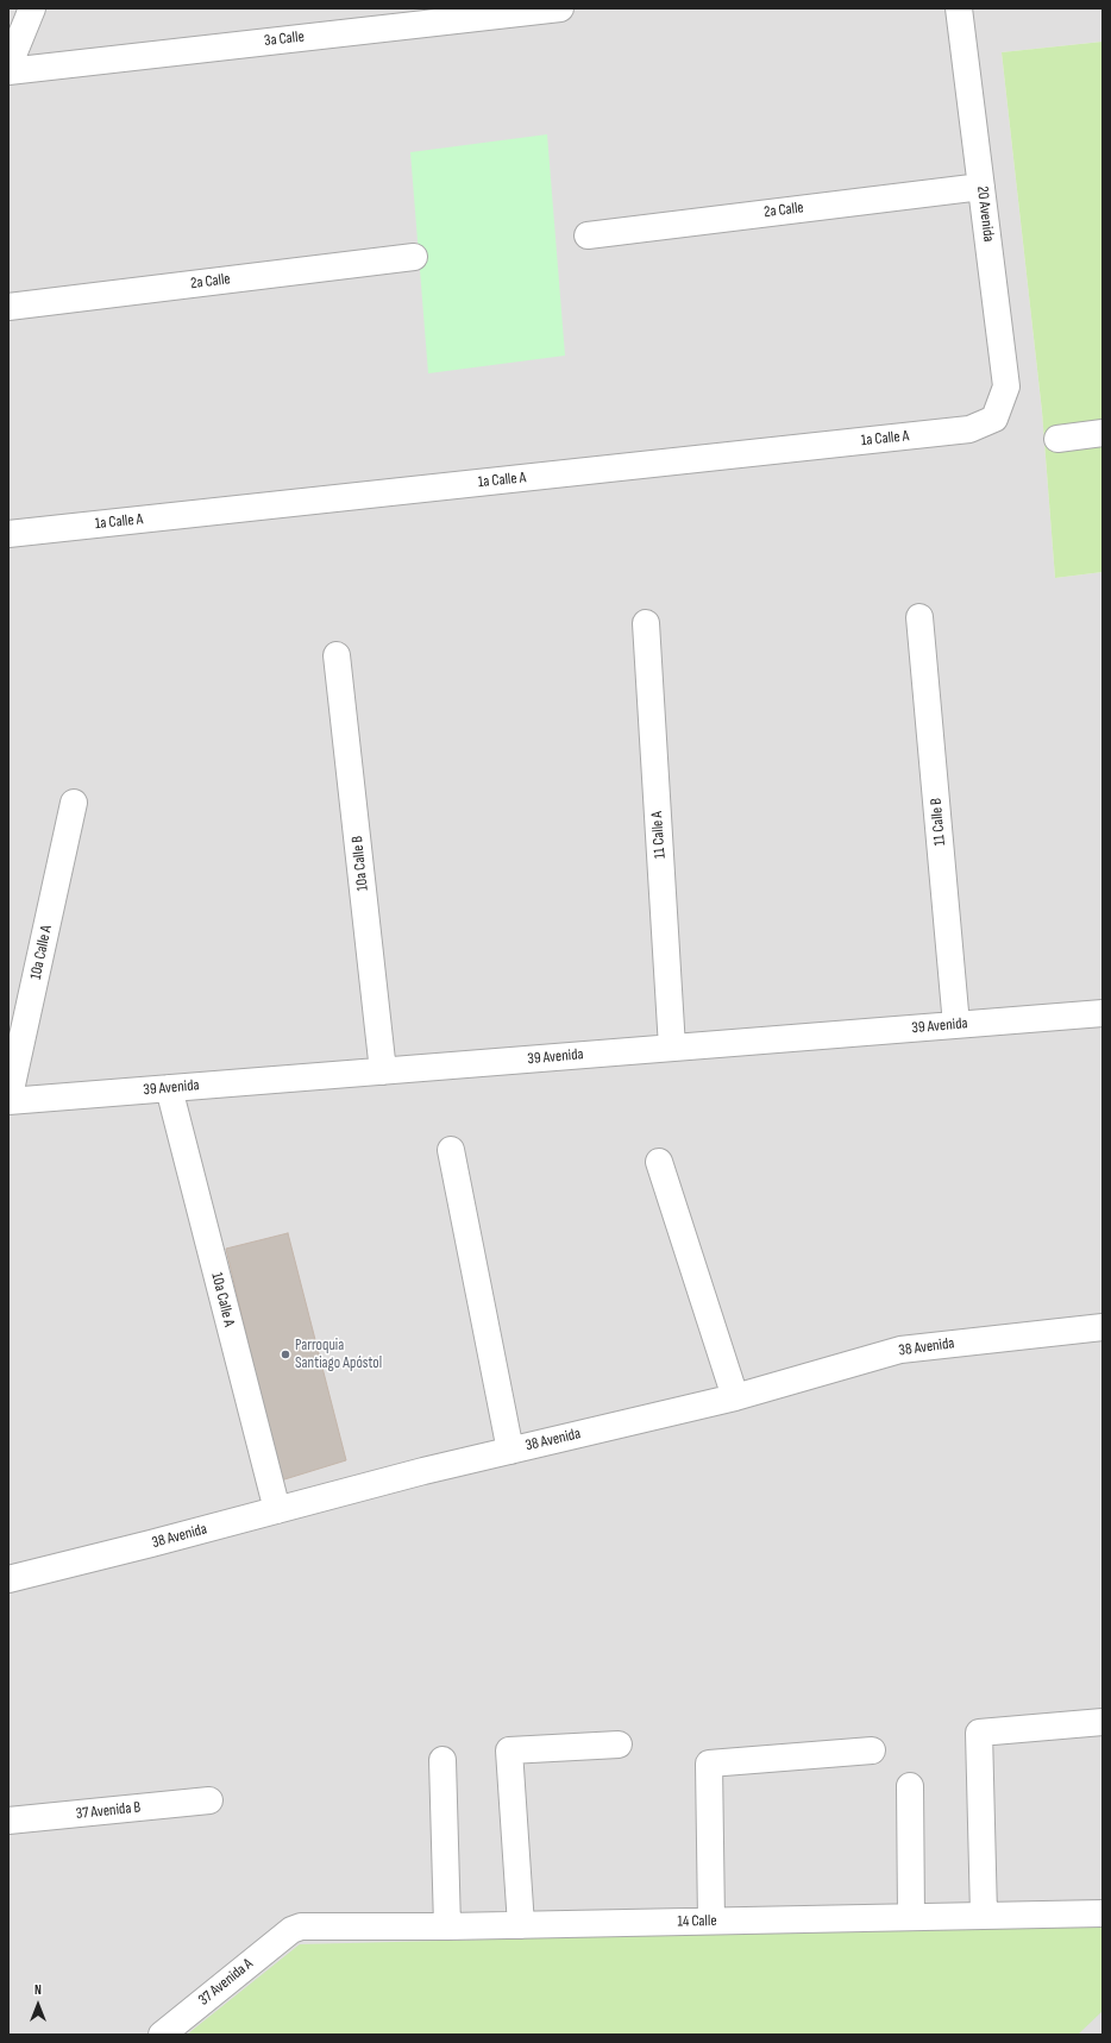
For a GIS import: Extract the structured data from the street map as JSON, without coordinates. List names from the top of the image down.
{
  "streets": {
    "street": [
      "3a Calle",
      "2a Calle",
      "20 Avenida",
      "1a Calle A",
      "11 Calle B",
      "11 Calle A",
      "10a Calle B",
      "10a Calle A",
      "39 Avenida",
      "38 Avenida",
      "37 Avenida B",
      "14 Calle",
      "37 Avenida A"
    ]
  },
  "crossings": [
    ["2a Calle", "20 Avenida"],
    ["20 Avenida", "1a Calle A"],
    ["11 Calle B", "39 Avenida"],
    ["11 Calle A", "39 Avenida"],
    ["10a Calle B", "39 Avenida"],
    ["10a Calle A", "39 Avenida"],
    ["10a Calle A", "38 Avenida"],
    ["14 Calle", "37 Avenida A"]
  ],
  "places": ["Parroquia Santiago Apóstol"],
  "north": "top"
}
